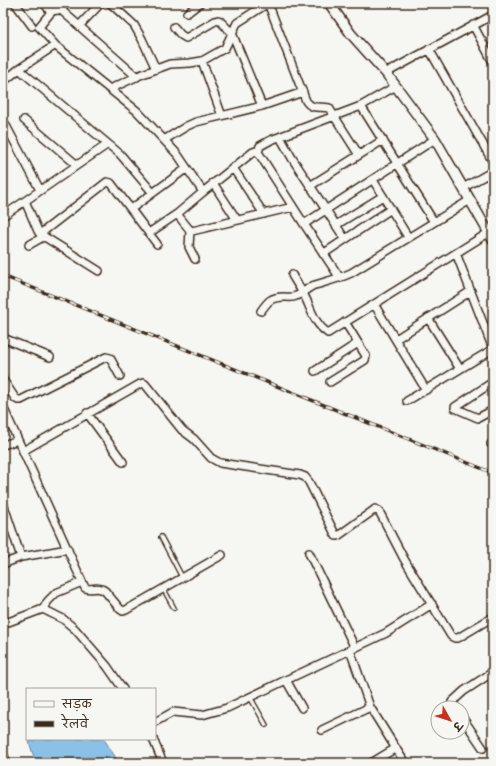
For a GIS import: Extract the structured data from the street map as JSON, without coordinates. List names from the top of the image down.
{
  "legend": ["सड़क", "रेलवे"],
  "north": "bottom right"
}
